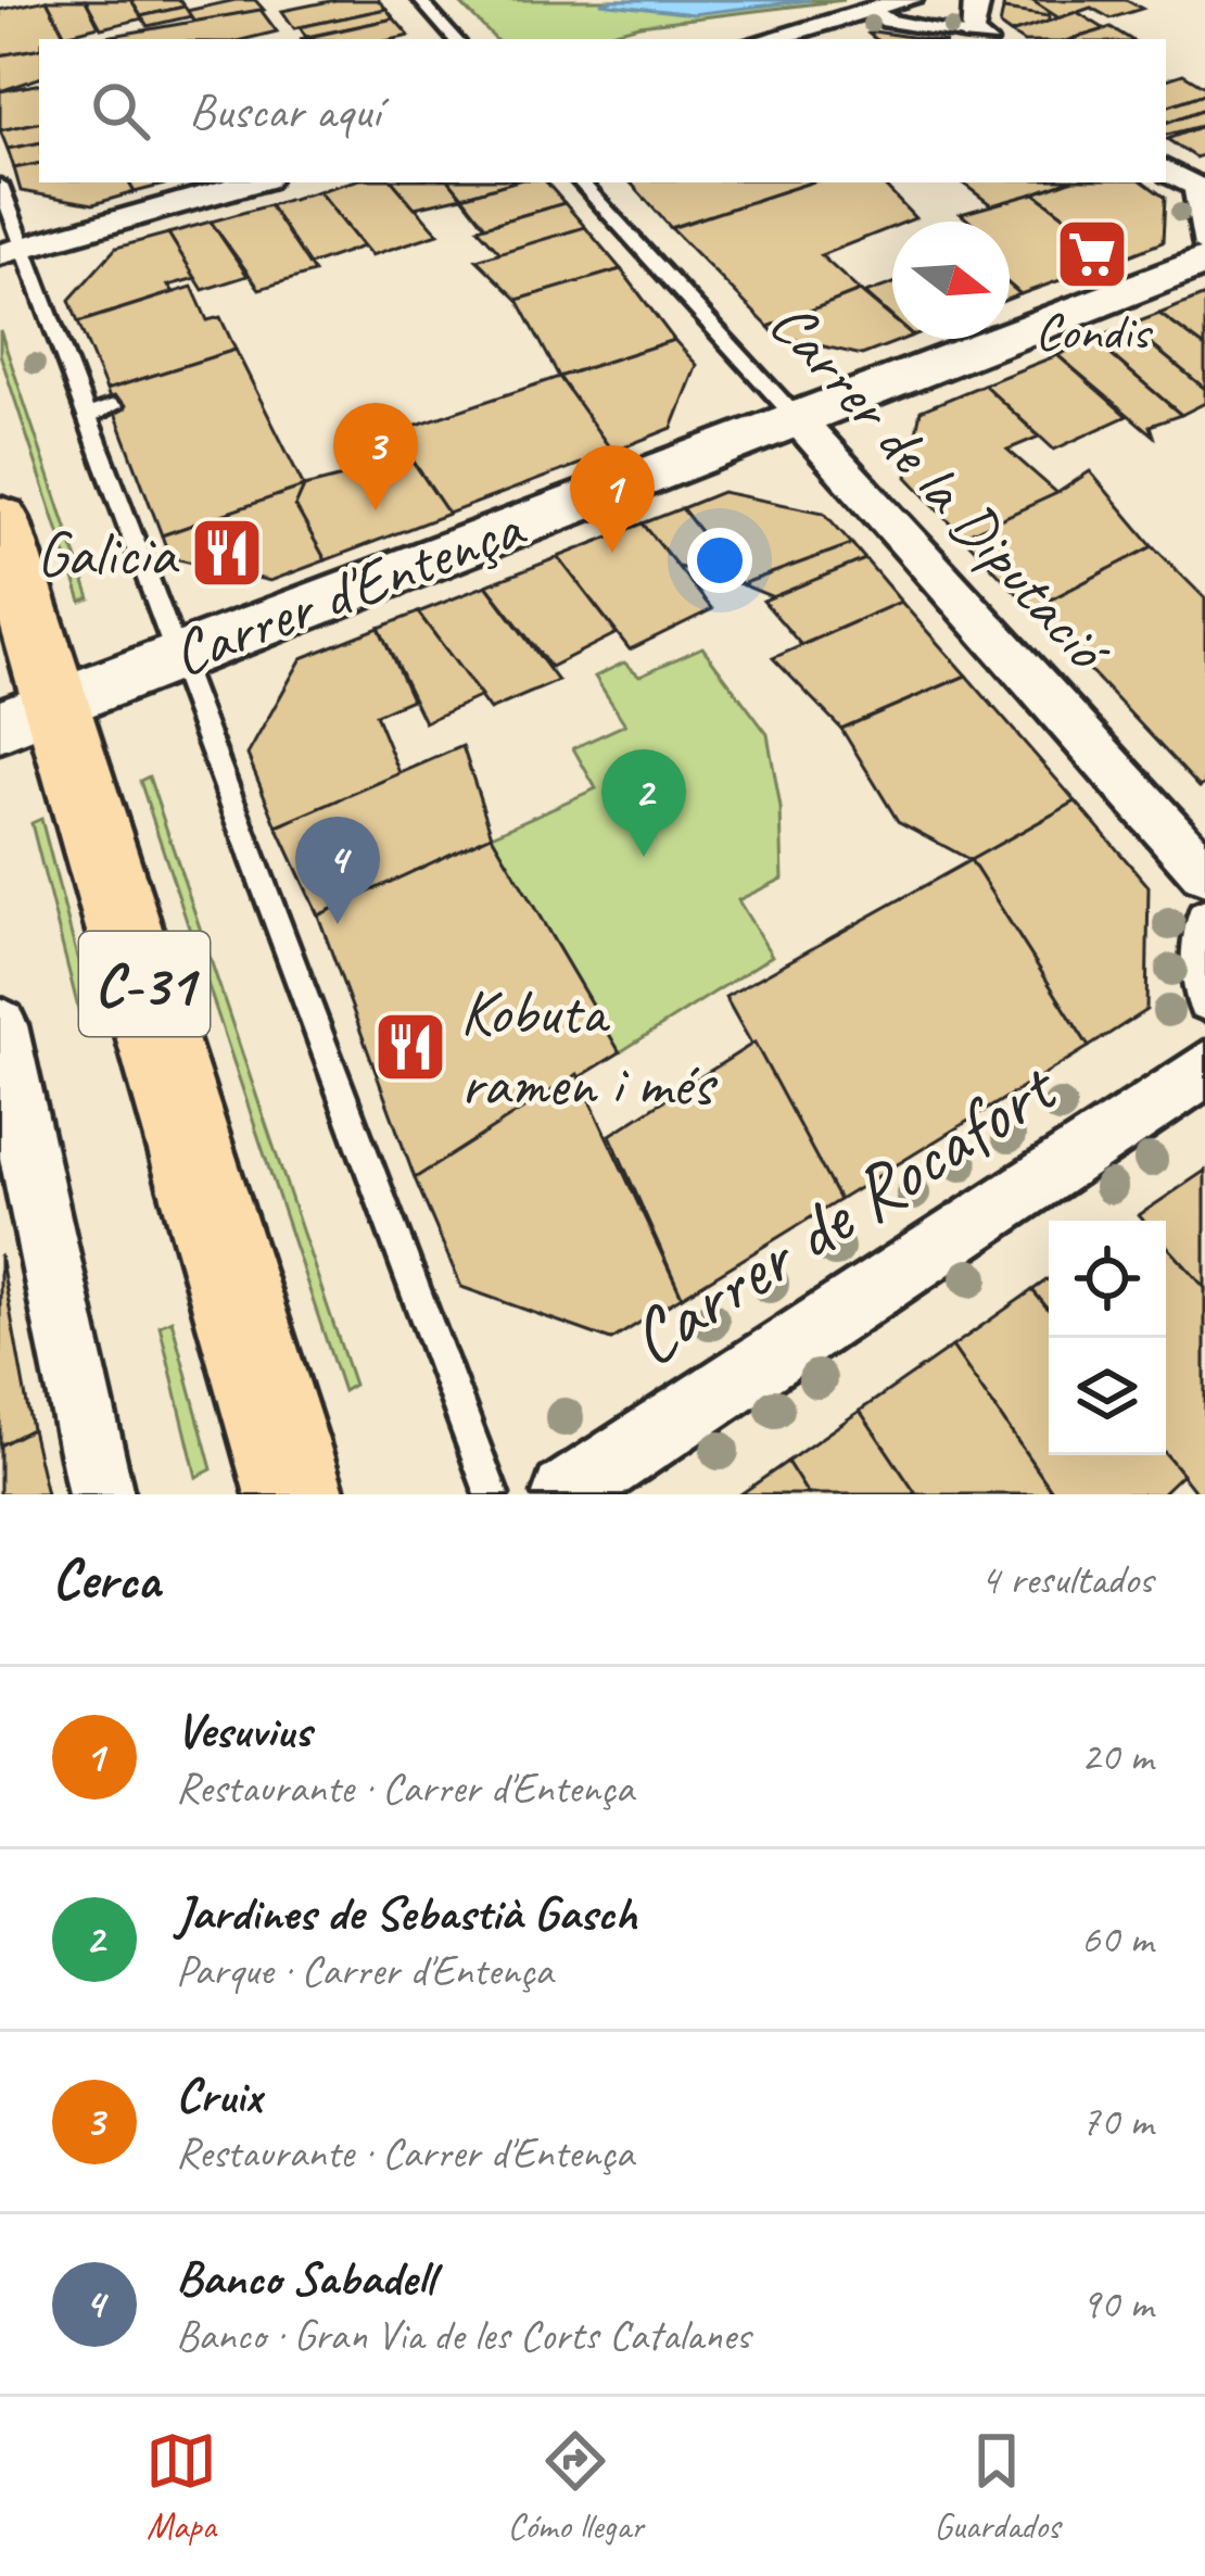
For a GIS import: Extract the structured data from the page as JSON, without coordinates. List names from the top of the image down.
{
  "streets": {
    "main road": ["Carrer d'Entença", "C-31"],
    "street": ["Carrer de la Diputació", "Carrer de Rocafort"]
  },
  "crossings": [
    ["Carrer de la Diputació", "Carrer d'Entença"],
    ["Carrer d'Entença", "C-31"]
  ],
  "places": {
    "supermarket": ["Condis"],
    "restaurant": ["Galicia", "Kobuta ramen i més"]
  },
  "north": "right",
  "page": {
    "search": "Buscar aquí",
    "pins": [
      "3",
      "1",
      "2",
      "4"
    ],
    "heading": ["Cerca", "4 resultados"],
    "list": [
      {
        "mark": "1",
        "name": "Vesuvius",
        "note": "Restaurante · Carrer d'Entença",
        "value": "20 m"
      },
      {
        "mark": "2",
        "name": "Jardines de Sebastià Gasch",
        "note": "Parque · Carrer d'Entença",
        "value": "60 m"
      },
      {
        "mark": "3",
        "name": "Cruix",
        "note": "Restaurante · Carrer d'Entença",
        "value": "70 m"
      },
      {
        "mark": "4",
        "name": "Banco Sabadell",
        "note": "Banco · Gran Via de les Corts Catalanes",
        "value": "90 m"
      }
    ],
    "nav": ["Mapa", "Cómo llegar", "Guardados"]
  }
}
